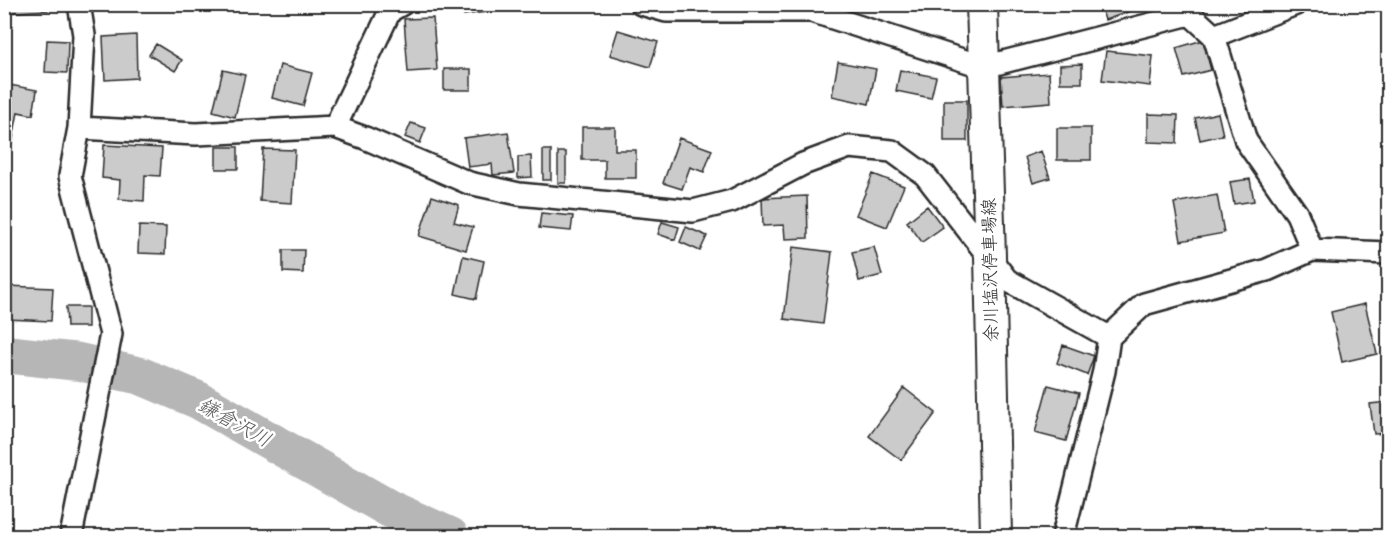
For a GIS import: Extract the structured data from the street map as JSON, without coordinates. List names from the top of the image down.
{
  "streets": {
    "main road": ["余川塩沢停車場線"]
  },
  "water": ["鎌倉沢川"]
}
